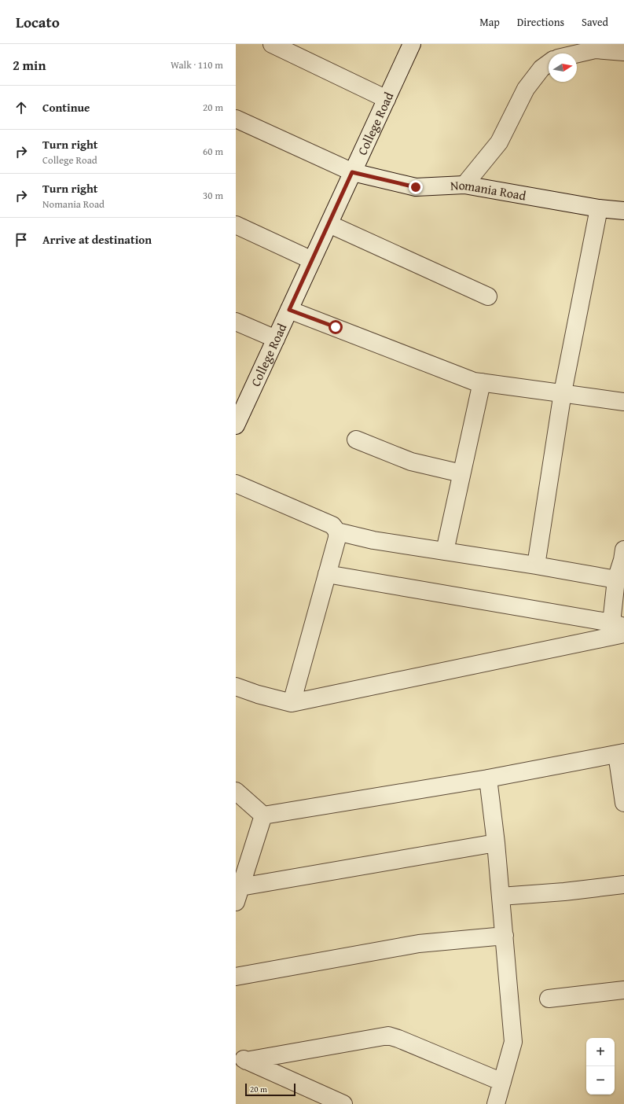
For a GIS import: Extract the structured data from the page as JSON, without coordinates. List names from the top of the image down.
{
  "streets": {
    "street": ["College Road", "Nomania Road"]
  },
  "crossings": [
    ["College Road", "Nomania Road"]
  ],
  "scale_bar": "20 m",
  "north": "right",
  "page": {
    "header": "Locato",
    "nav": ["Map", "Directions", "Saved"],
    "heading": ["2 min", "Walk · 110 m"],
    "list": [
      ["Continue", "20 m"],
      ["Turn right", "College Road", "60 m"],
      ["Turn right", "Nomania Road", "30 m"],
      "Arrive at destination"
    ],
    "map_buttons": ["+", "−"],
    "scale": "20 m"
  }
}
